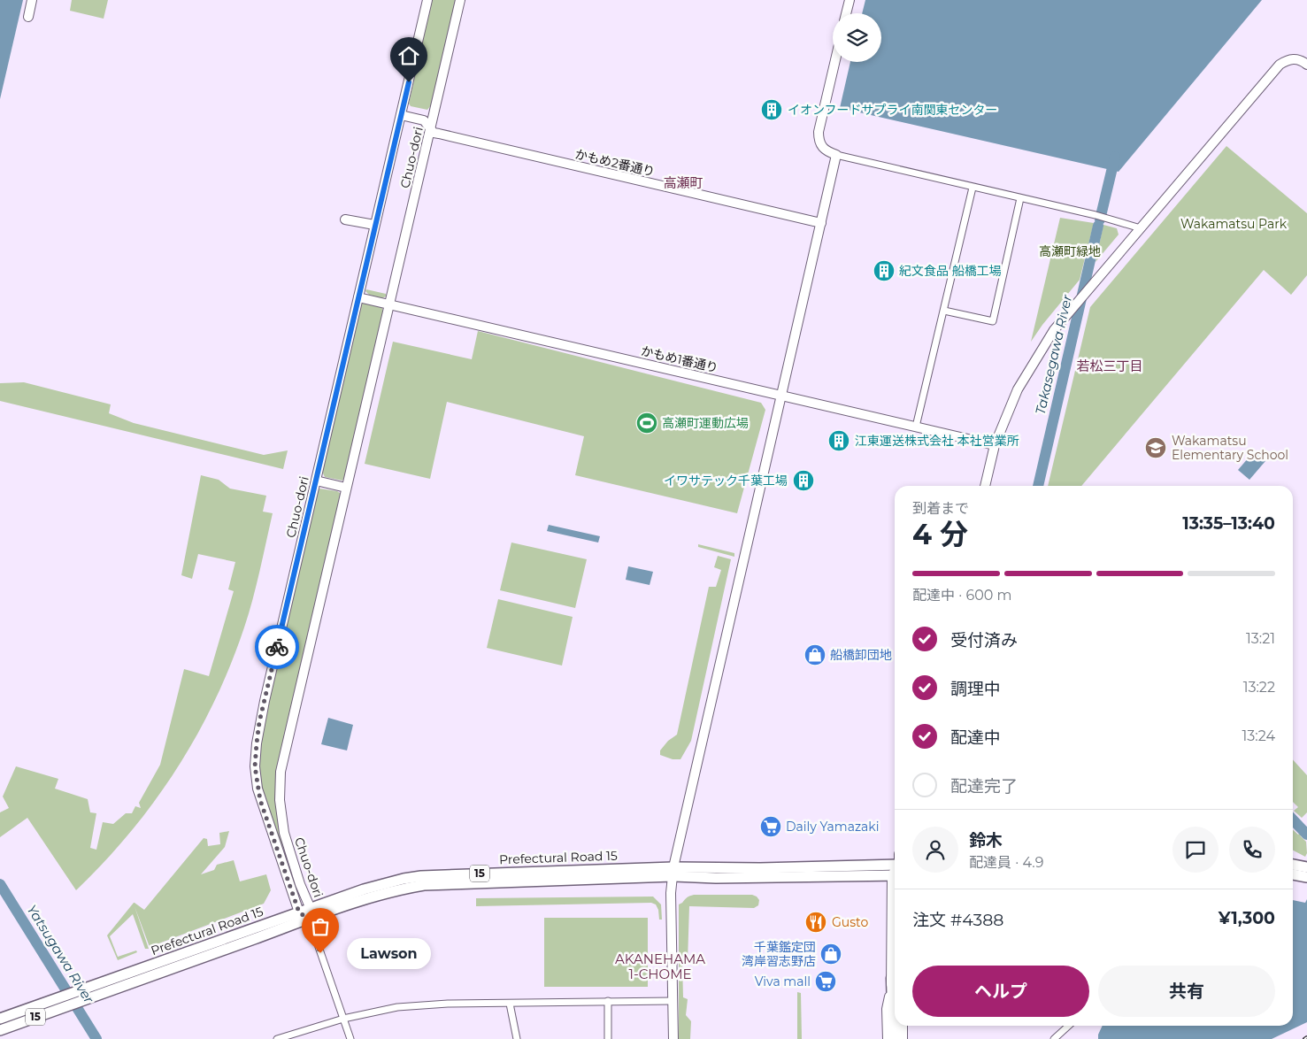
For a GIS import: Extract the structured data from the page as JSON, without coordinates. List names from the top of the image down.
{
  "streets": {
    "main road": ["Prefectural Road 15", "15"],
    "street": ["Chuo-dori", "かもめ2番通り", "かもめ1番通り"]
  },
  "crossings": [
    ["Chuo-dori", "かもめ2番通り"],
    ["Chuo-dori", "かもめ1番通り"],
    ["Chuo-dori", "Prefectural Road 15"],
    ["Prefectural Road 15", "15"]
  ],
  "districts": ["高瀬町", "若松三丁目", "AKANEHAMA 1-CHOME"],
  "water": ["Takasegawa River", "Yatsugawa River"],
  "parks": ["Wakamatsu Park", "高瀬町緑地"],
  "places": {
    "building": [
      "イオンフードサプライ南関東センター",
      "紀文食品 船橋工場",
      "江東運送株式会社 本社営業所",
      "イワサテック千葉工場"
    ],
    "sports": ["高瀬町運動広場"],
    "school or university": ["Wakamatsu Elementary School"],
    "shop": ["船橋卸団地", "千葉鑑定団 湾岸習志野店"],
    "supermarket": ["Daily Yamazaki", "Viva mall"],
    "restaurant": ["Gusto"],
    "other": ["Lawson"]
  },
  "page": {
    "heading": ["4 分", "到着まで", "13:35–13:40"],
    "panel": [
      "鈴木",
      "配達員 · 4.9",
      "注文 #4388",
      "¥1,300"
    ],
    "bar": "配達中 · 600 m",
    "list": [
      ["受付済み", "13:21"],
      ["調理中", "13:22"],
      ["配達中", "13:24"],
      "配達完了"
    ],
    "bubble": "Lawson",
    "buttons": ["ヘルプ", "共有"]
  }
}
